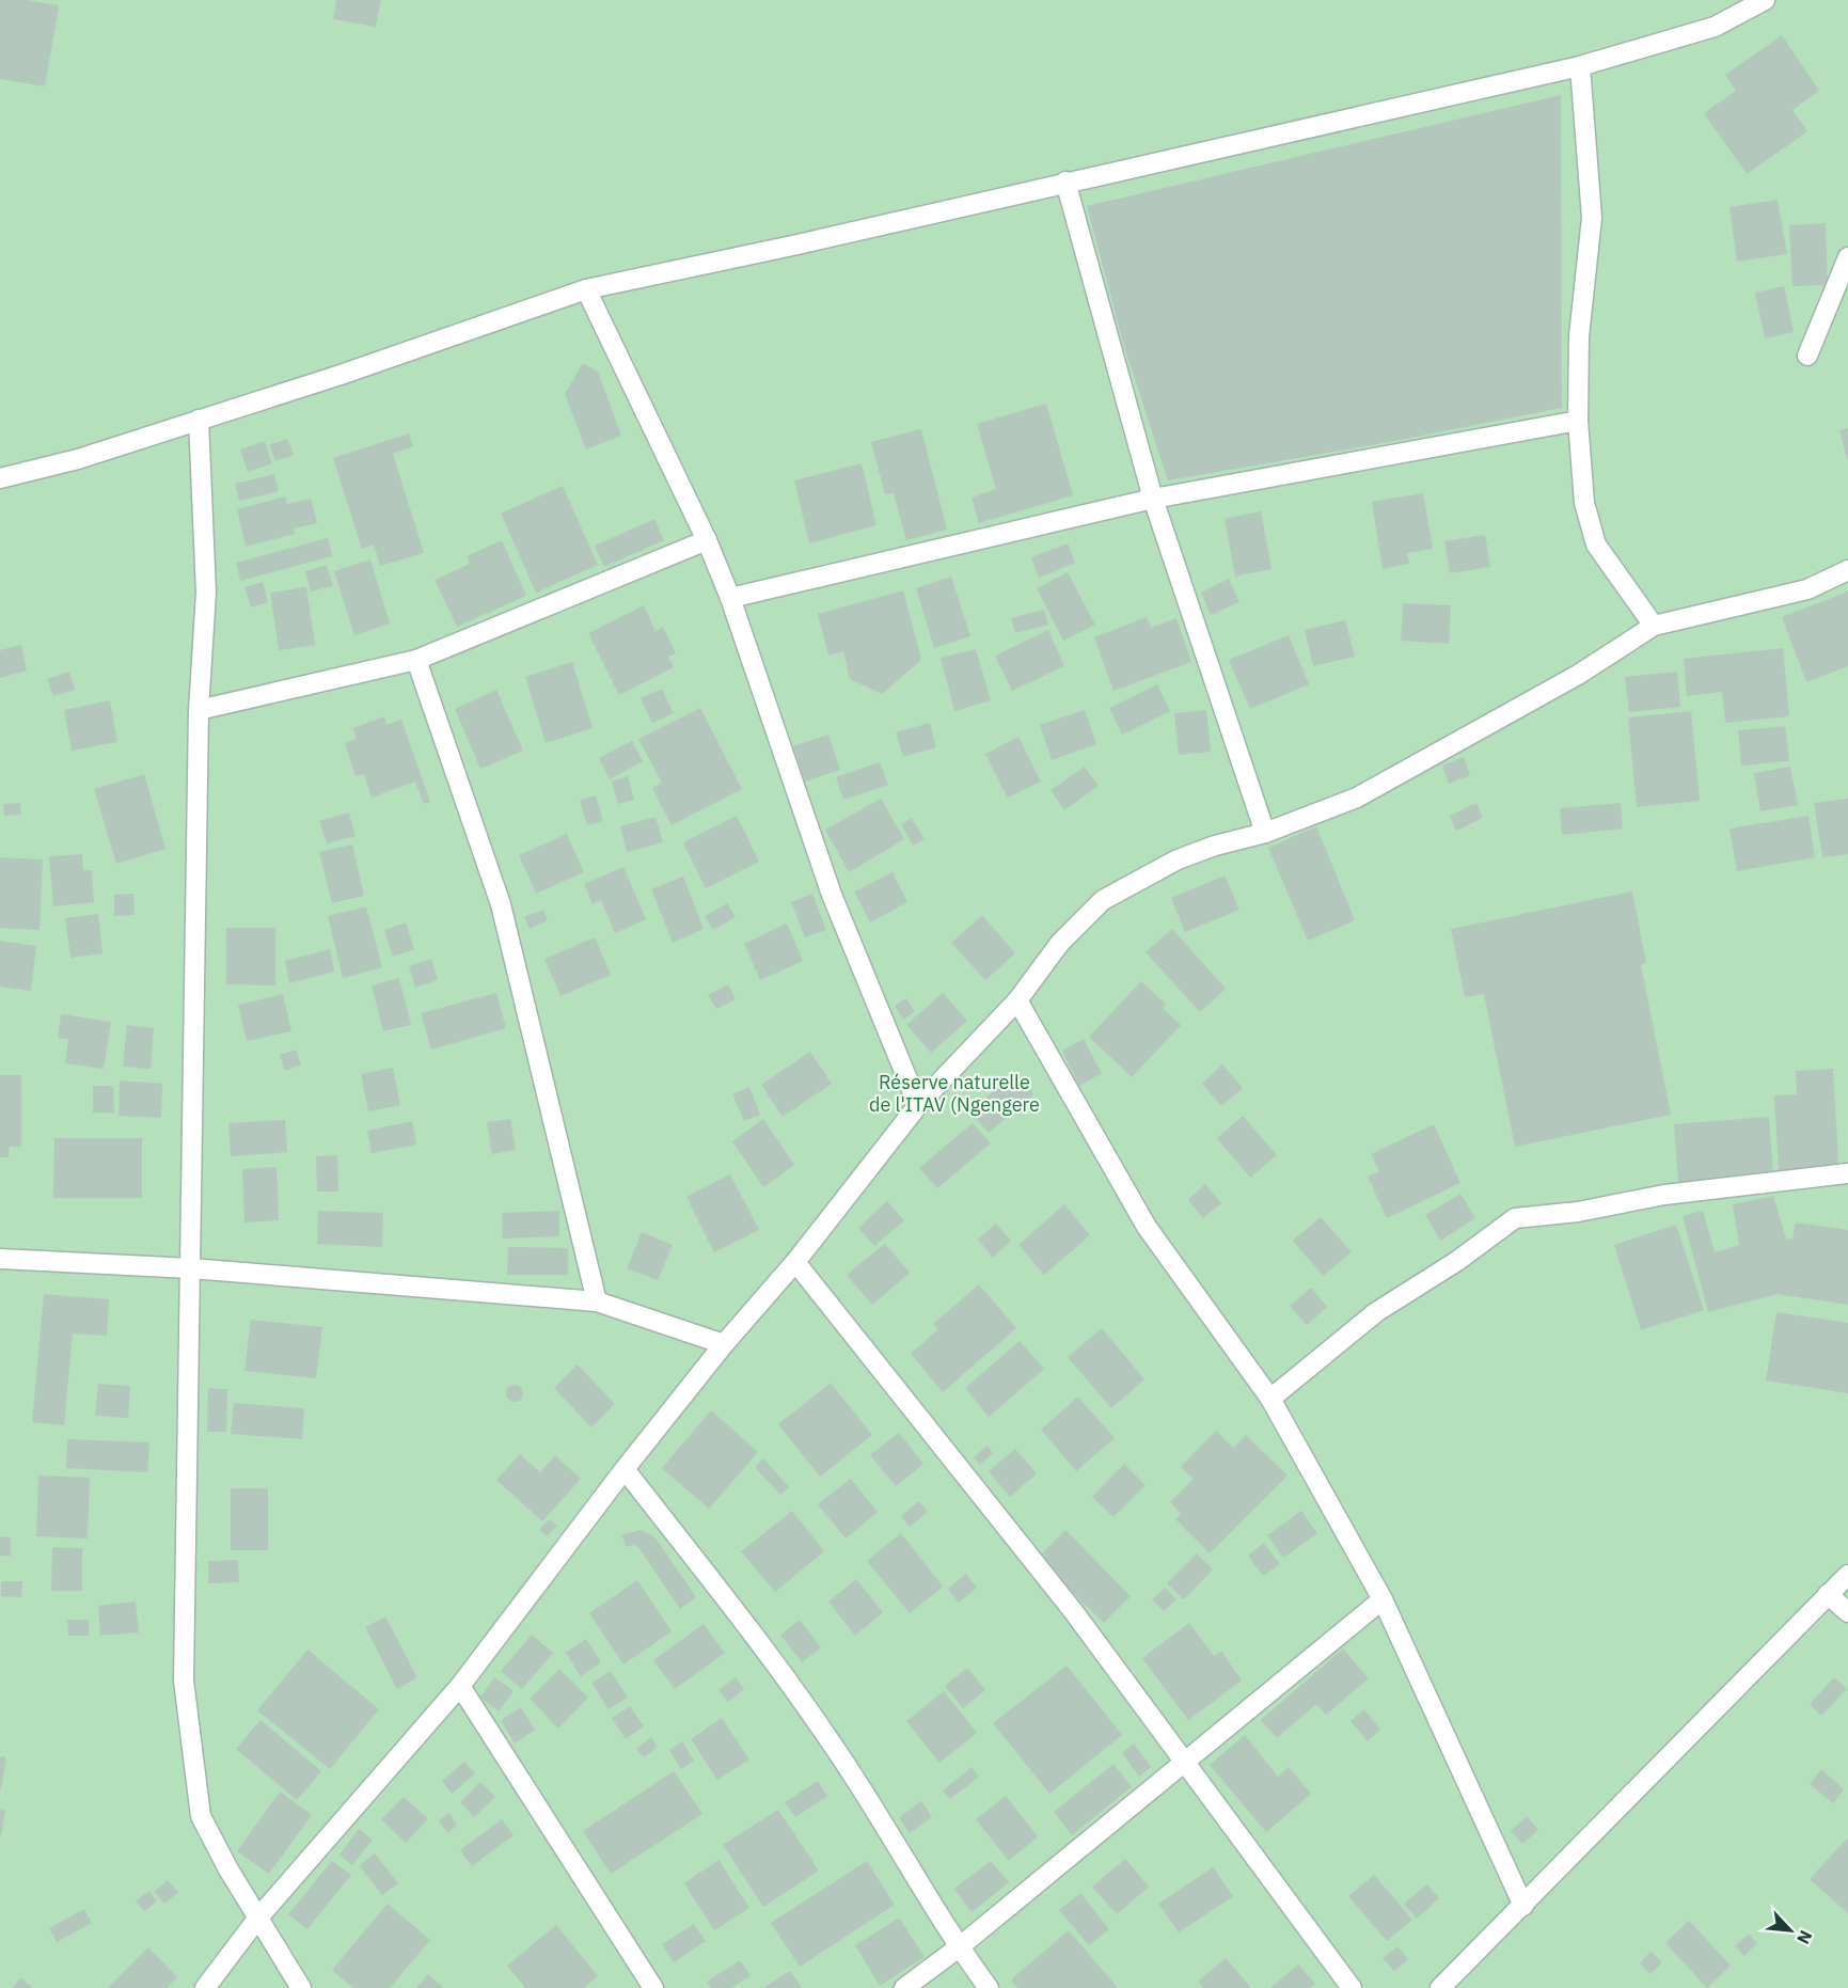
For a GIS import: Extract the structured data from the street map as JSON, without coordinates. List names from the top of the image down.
{
  "parks": ["Réserve naturelle de l'ITAV (Ngengere"],
  "north": "bottom right"
}
